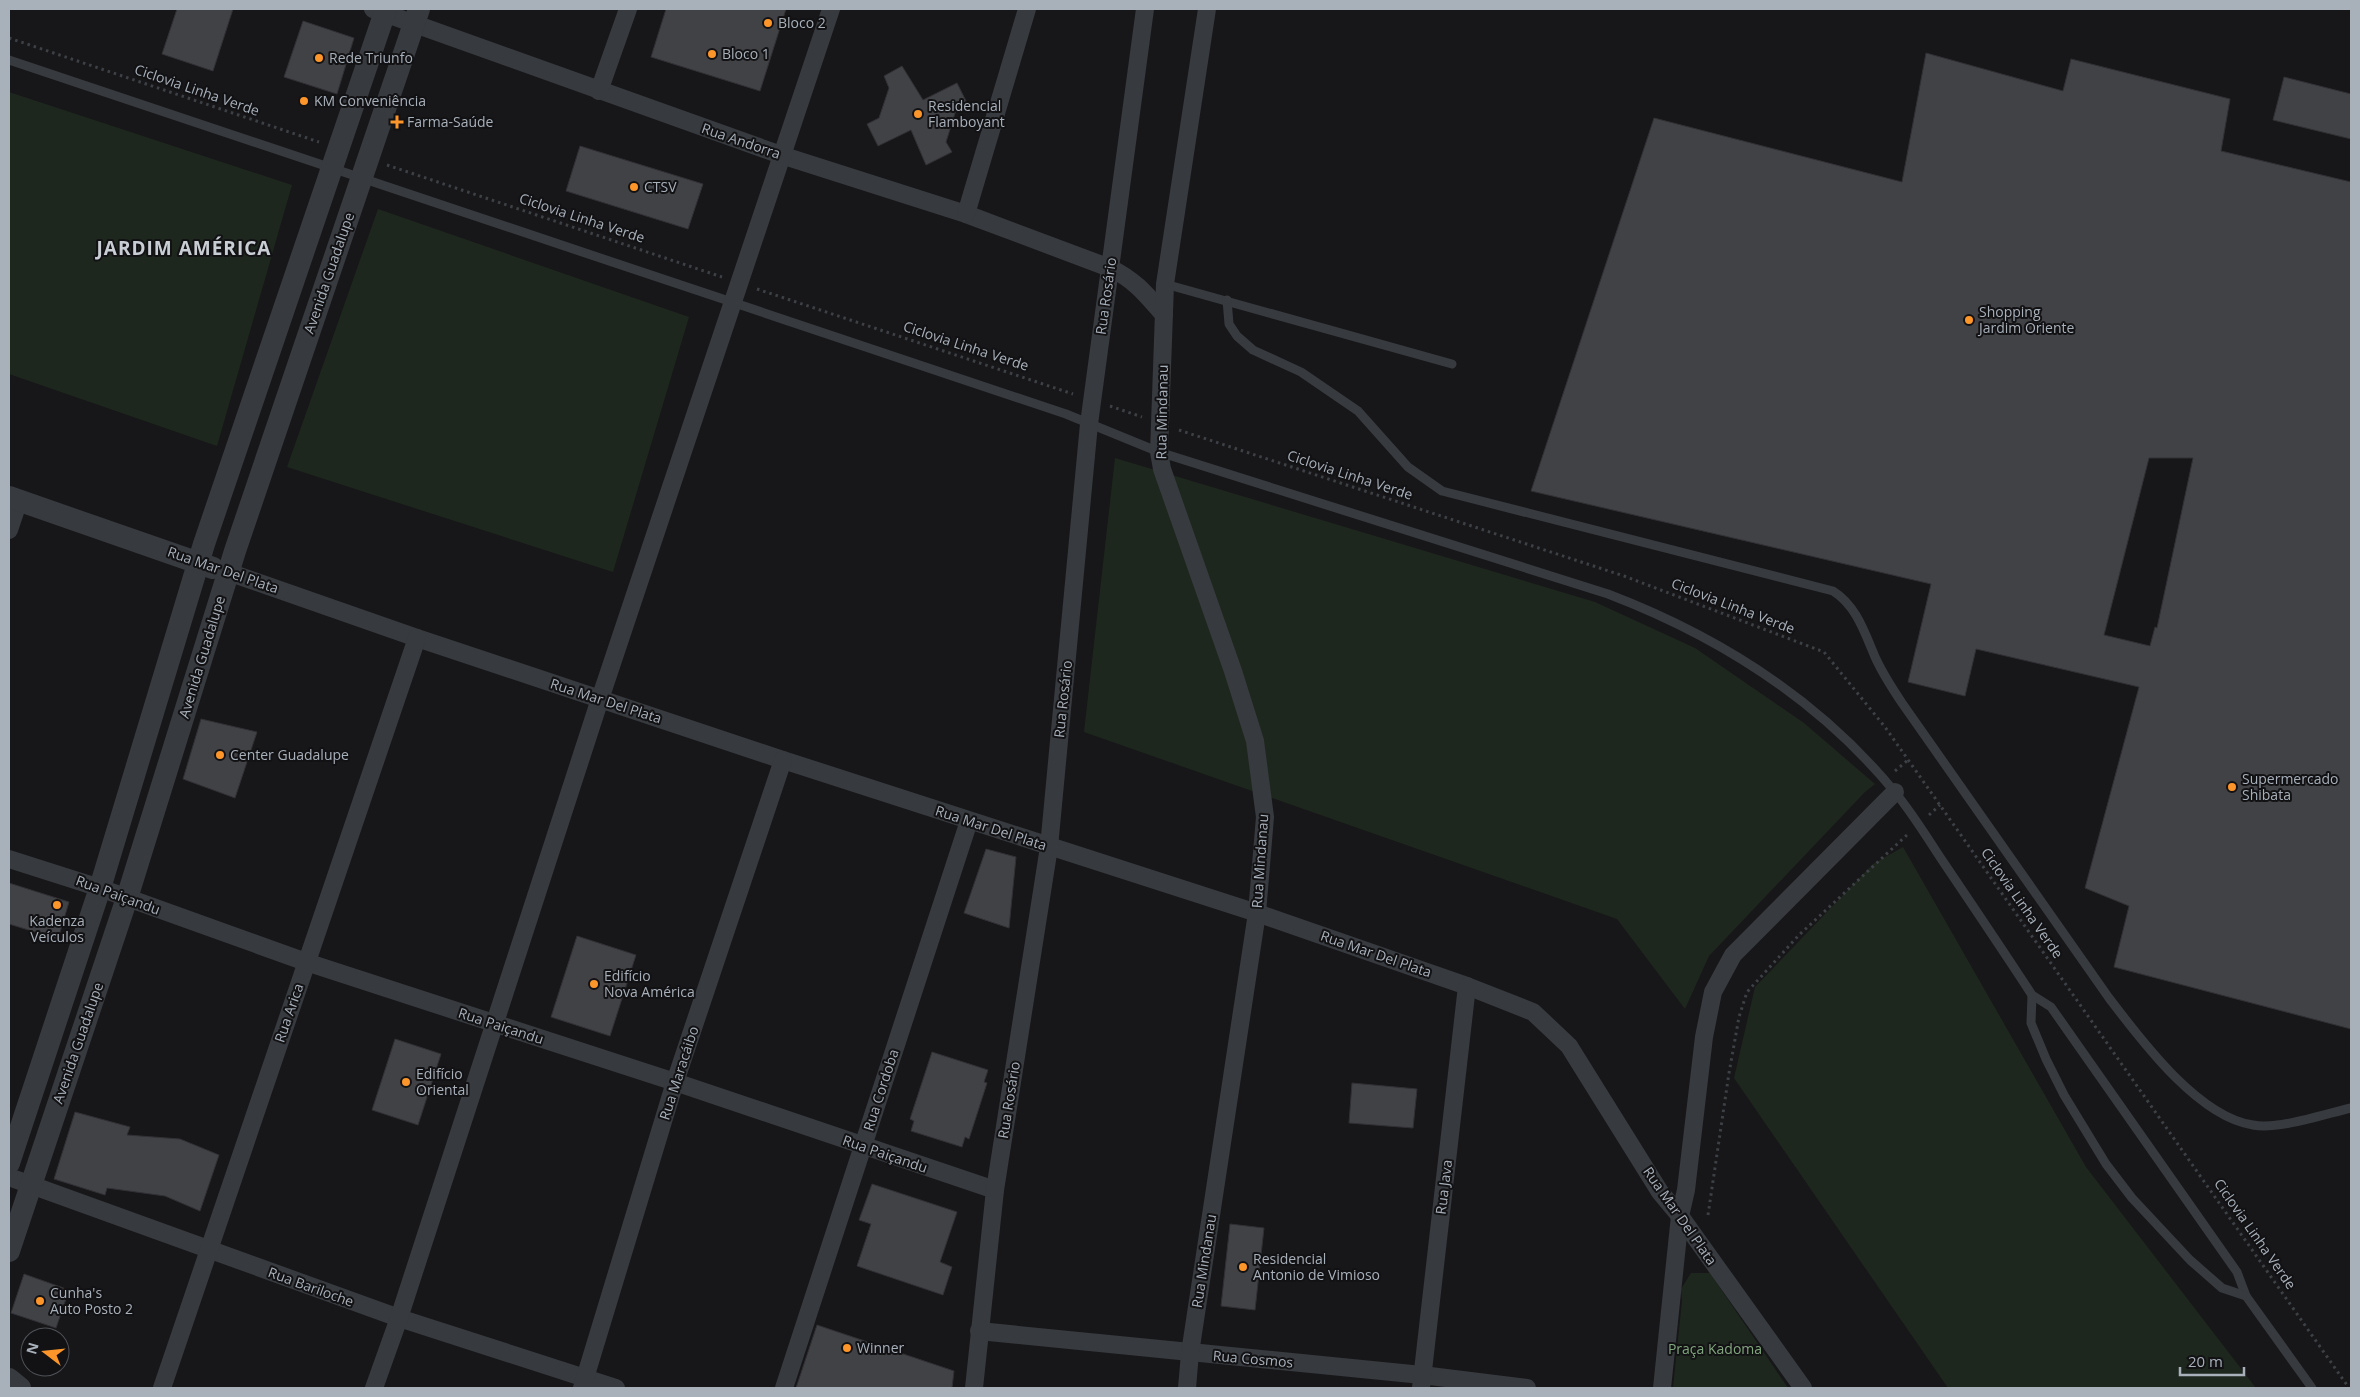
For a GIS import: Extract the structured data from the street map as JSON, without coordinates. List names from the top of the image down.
{
  "streets": {
    "street": [
      "Rua Andorra",
      "Avenida Guadalupe",
      "Rua Rosário",
      "Rua Mindanau",
      "Rua Mar Del Plata",
      "Rua Paiçandu",
      "Rua Arica",
      "Rua Maracáibo",
      "Rua Cordoba",
      "Rua Java",
      "Rua Bariloche",
      "Rua Cosmos"
    ],
    "path": ["Ciclovia Linha Verde"]
  },
  "crossings": [
    ["Ciclovia Linha Verde", "Avenida Guadalupe"],
    ["Ciclovia Linha Verde", "Rua Rosário"],
    ["Ciclovia Linha Verde", "Rua Mindanau"],
    ["Rua Andorra", "Avenida Guadalupe"],
    ["Rua Andorra", "Rua Rosário"],
    ["Rua Andorra", "Rua Mindanau"],
    ["Avenida Guadalupe", "Rua Mar Del Plata"],
    ["Avenida Guadalupe", "Rua Paiçandu"],
    ["Avenida Guadalupe", "Rua Bariloche"],
    ["Rua Rosário", "Rua Mar Del Plata"],
    ["Rua Rosário", "Rua Paiçandu"],
    ["Rua Rosário", "Rua Cosmos"],
    ["Rua Mindanau", "Rua Mar Del Plata"],
    ["Rua Mindanau", "Rua Cosmos"],
    ["Rua Mar Del Plata", "Rua Arica"],
    ["Rua Mar Del Plata", "Rua Maracáibo"],
    ["Rua Mar Del Plata", "Rua Cordoba"],
    ["Rua Mar Del Plata", "Rua Java"],
    ["Rua Paiçandu", "Rua Arica"],
    ["Rua Paiçandu", "Rua Maracáibo"],
    ["Rua Paiçandu", "Rua Cordoba"],
    ["Rua Arica", "Rua Bariloche"],
    ["Rua Maracáibo", "Rua Bariloche"],
    ["Rua Java", "Rua Cosmos"]
  ],
  "districts": ["JARDIM AMÉRICA"],
  "parks": ["Praça Kadoma"],
  "places": {
    "other": [
      "Bloco 2",
      "Bloco 1",
      "Rede Triunfo",
      "KM Conveniência",
      "Residencial Flamboyant",
      "CTSV",
      "Shopping Jardim Oriente",
      "Center Guadalupe",
      "Supermercado Shibata",
      "Kadenza Veículos",
      "Edifício Nova América",
      "Edifício Oriental",
      "Residencial Antonio de Vimioso",
      "Cunha's Auto Posto 2",
      "Winner"
    ],
    "health": ["Farma-Saúde"]
  },
  "scale_bar": "20 m",
  "north": "left"
}
